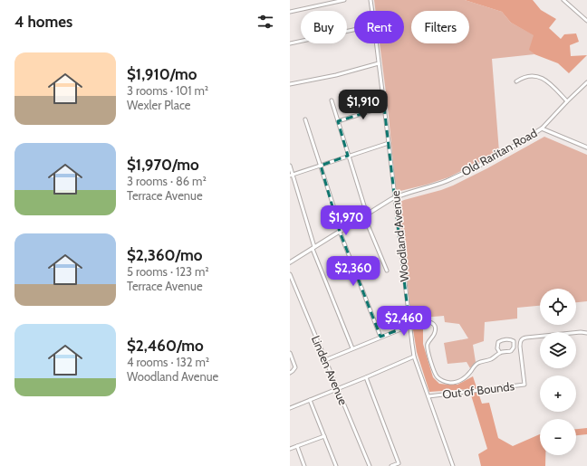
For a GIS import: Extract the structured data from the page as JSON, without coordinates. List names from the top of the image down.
{
  "streets": {
    "main road": ["Old Raritan Road"],
    "street": ["Woodland Avenue", "Linden Avenue", "Out of Bounds"]
  },
  "crossings": [
    ["Old Raritan Road", "Woodland Avenue"],
    ["Woodland Avenue", "Out of Bounds"]
  ],
  "page": {
    "heading": "4 homes",
    "chip": ["Buy", "Rent", "Filters"],
    "list": [
      {
        "name": "$1,910/mo",
        "note": "3 rooms · 101 m² · Wexler Place"
      },
      {
        "name": "$1,970/mo",
        "note": "3 rooms · 86 m² · Terrace Avenue"
      },
      {
        "name": "$2,360/mo",
        "note": "5 rooms · 123 m² · Terrace Avenue"
      },
      {
        "name": "$2,460/mo",
        "note": "4 rooms · 132 m² · Woodland Avenue"
      }
    ],
    "price": [
      "$1,910",
      "$1,970",
      "$2,360",
      "$2,460"
    ],
    "map_buttons": ["+", "−"]
  }
}
